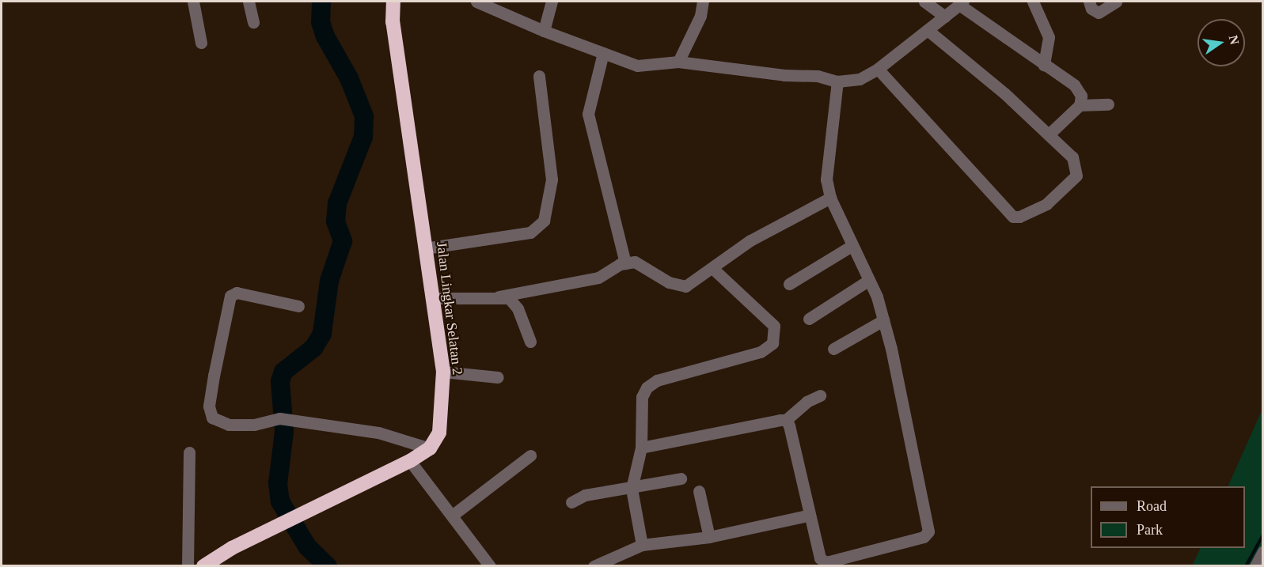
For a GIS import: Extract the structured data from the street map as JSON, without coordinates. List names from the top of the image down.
{
  "streets": {
    "highway": ["Jalan Lingkar Selatan 2"]
  },
  "legend": ["Road", "Park"],
  "north": "right"
}
